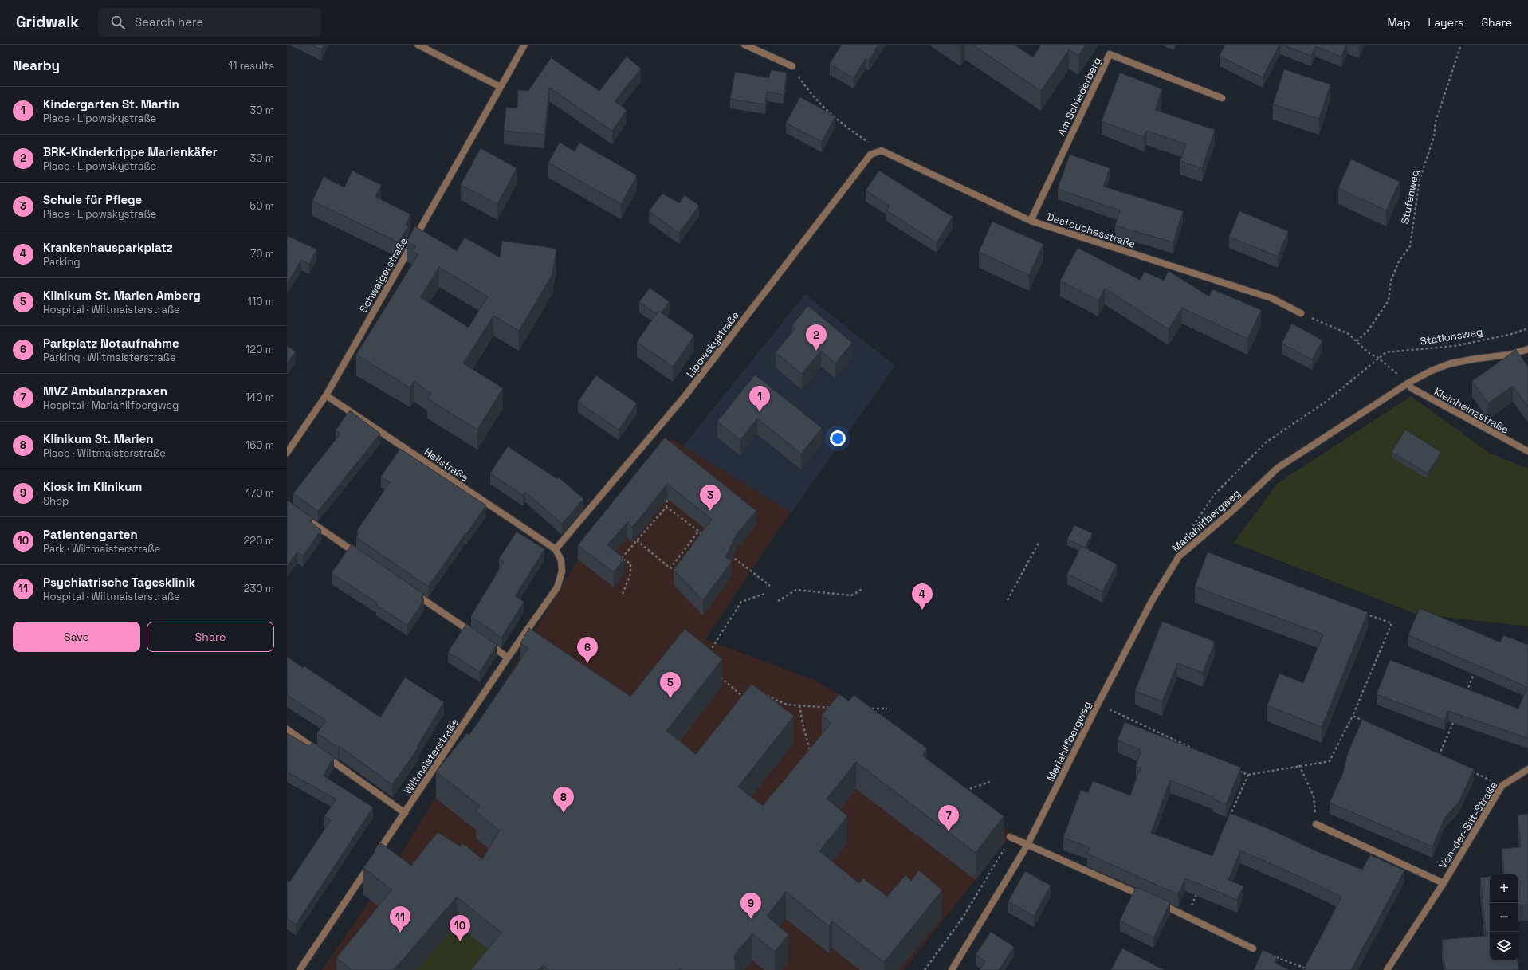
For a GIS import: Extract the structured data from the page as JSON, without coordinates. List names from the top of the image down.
{
  "streets": {
    "street": [
      "Am Schiederberg",
      "Destouchesstraße",
      "Schwaigerstraße",
      "Lipowskystraße",
      "Kleinheinzstraße",
      "Hellstraße",
      "Mariahilfbergweg",
      "Wiltmaisterstraße",
      "Von-der-Sitt-Straße"
    ],
    "path": ["Stufenweg", "Stationsweg"]
  },
  "crossings": [
    ["Am Schiederberg", "Destouchesstraße"],
    ["Destouchesstraße", "Lipowskystraße"],
    ["Schwaigerstraße", "Hellstraße"],
    ["Lipowskystraße", "Hellstraße"],
    ["Lipowskystraße", "Wiltmaisterstraße"],
    ["Kleinheinzstraße", "Mariahilfbergweg"],
    ["Hellstraße", "Wiltmaisterstraße"]
  ],
  "page": {
    "header": "Gridwalk",
    "search": "Search here",
    "nav": ["Map", "Layers", "Share"],
    "heading": ["Nearby", "11 results"],
    "list": [
      {
        "mark": "1",
        "name": "Kindergarten St. Martin",
        "note": "Place · Lipowskystraße",
        "value": "30 m"
      },
      {
        "mark": "2",
        "name": "BRK-Kinderkrippe Marienkäfer",
        "note": "Place · Lipowskystraße",
        "value": "30 m"
      },
      {
        "mark": "3",
        "name": "Schule für Pflege",
        "note": "Place · Lipowskystraße",
        "value": "50 m"
      },
      {
        "mark": "4",
        "name": "Krankenhausparkplatz",
        "note": "Parking",
        "value": "70 m"
      },
      {
        "mark": "5",
        "name": "Klinikum St. Marien Amberg",
        "note": "Hospital · Wiltmaisterstraße",
        "value": "110 m"
      },
      {
        "mark": "6",
        "name": "Parkplatz Notaufnahme",
        "note": "Parking · Wiltmaisterstraße",
        "value": "120 m"
      },
      {
        "mark": "7",
        "name": "MVZ Ambulanzpraxen",
        "note": "Hospital · Mariahilfbergweg",
        "value": "140 m"
      },
      {
        "mark": "8",
        "name": "Klinikum St. Marien",
        "note": "Place · Wiltmaisterstraße",
        "value": "160 m"
      },
      {
        "mark": "9",
        "name": "Kiosk im Klinikum",
        "note": "Shop",
        "value": "170 m"
      },
      {
        "mark": "10",
        "name": "Patientengarten",
        "note": "Park · Wiltmaisterstraße",
        "value": "220 m"
      },
      {
        "mark": "11",
        "name": "Psychiatrische Tagesklinik",
        "note": "Hospital · Wiltmaisterstraße",
        "value": "230 m"
      }
    ],
    "pins": [
      "2",
      "1",
      "3",
      "4",
      "6",
      "5",
      "8",
      "7",
      "9",
      "11",
      "10"
    ],
    "buttons": ["Save", "Share"],
    "map_buttons": ["+", "−"]
  }
}
